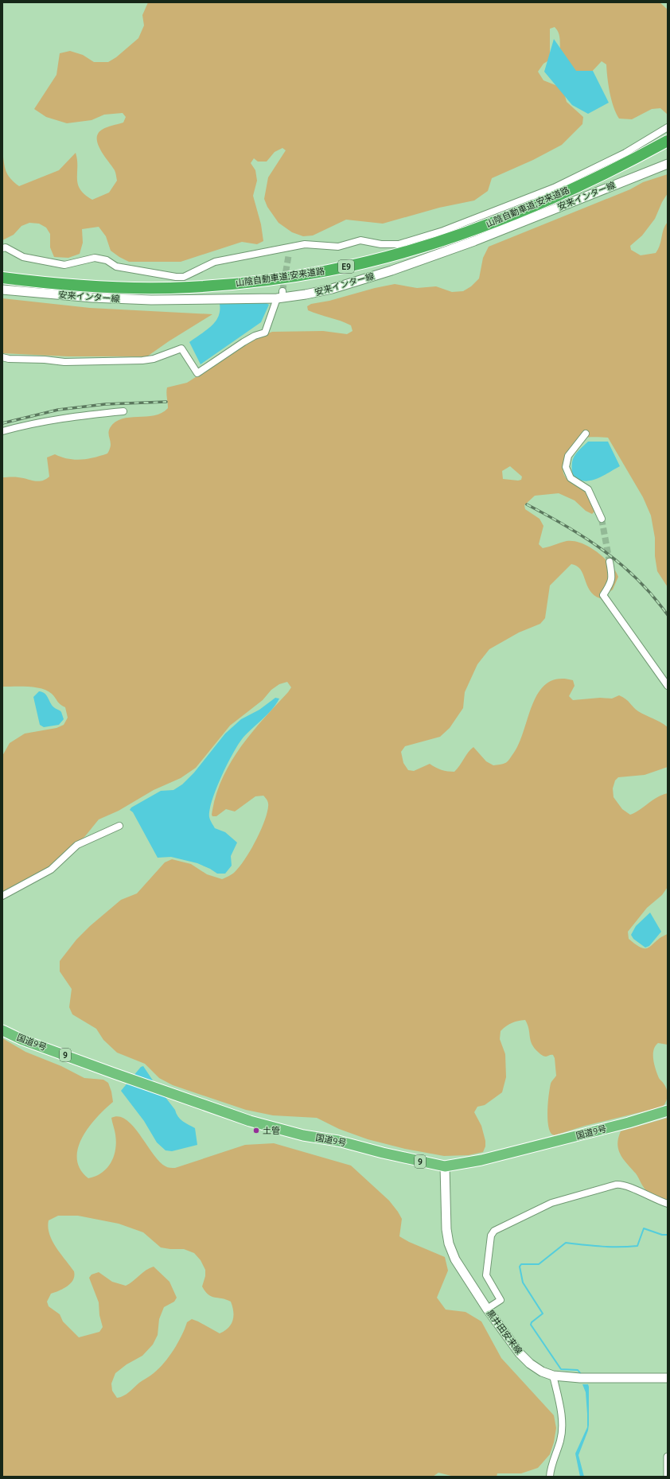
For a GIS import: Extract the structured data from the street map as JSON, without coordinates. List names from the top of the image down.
{
  "streets": {
    "highway": [
      "山陰自動車道;安来道路",
      "E9",
      "国道9号",
      "9"
    ],
    "main road": ["安来インター線", "黒井田安来線"]
  },
  "crossings": [
    ["国道9号", "黒井田安来線"]
  ],
  "places": ["土管"]
}
